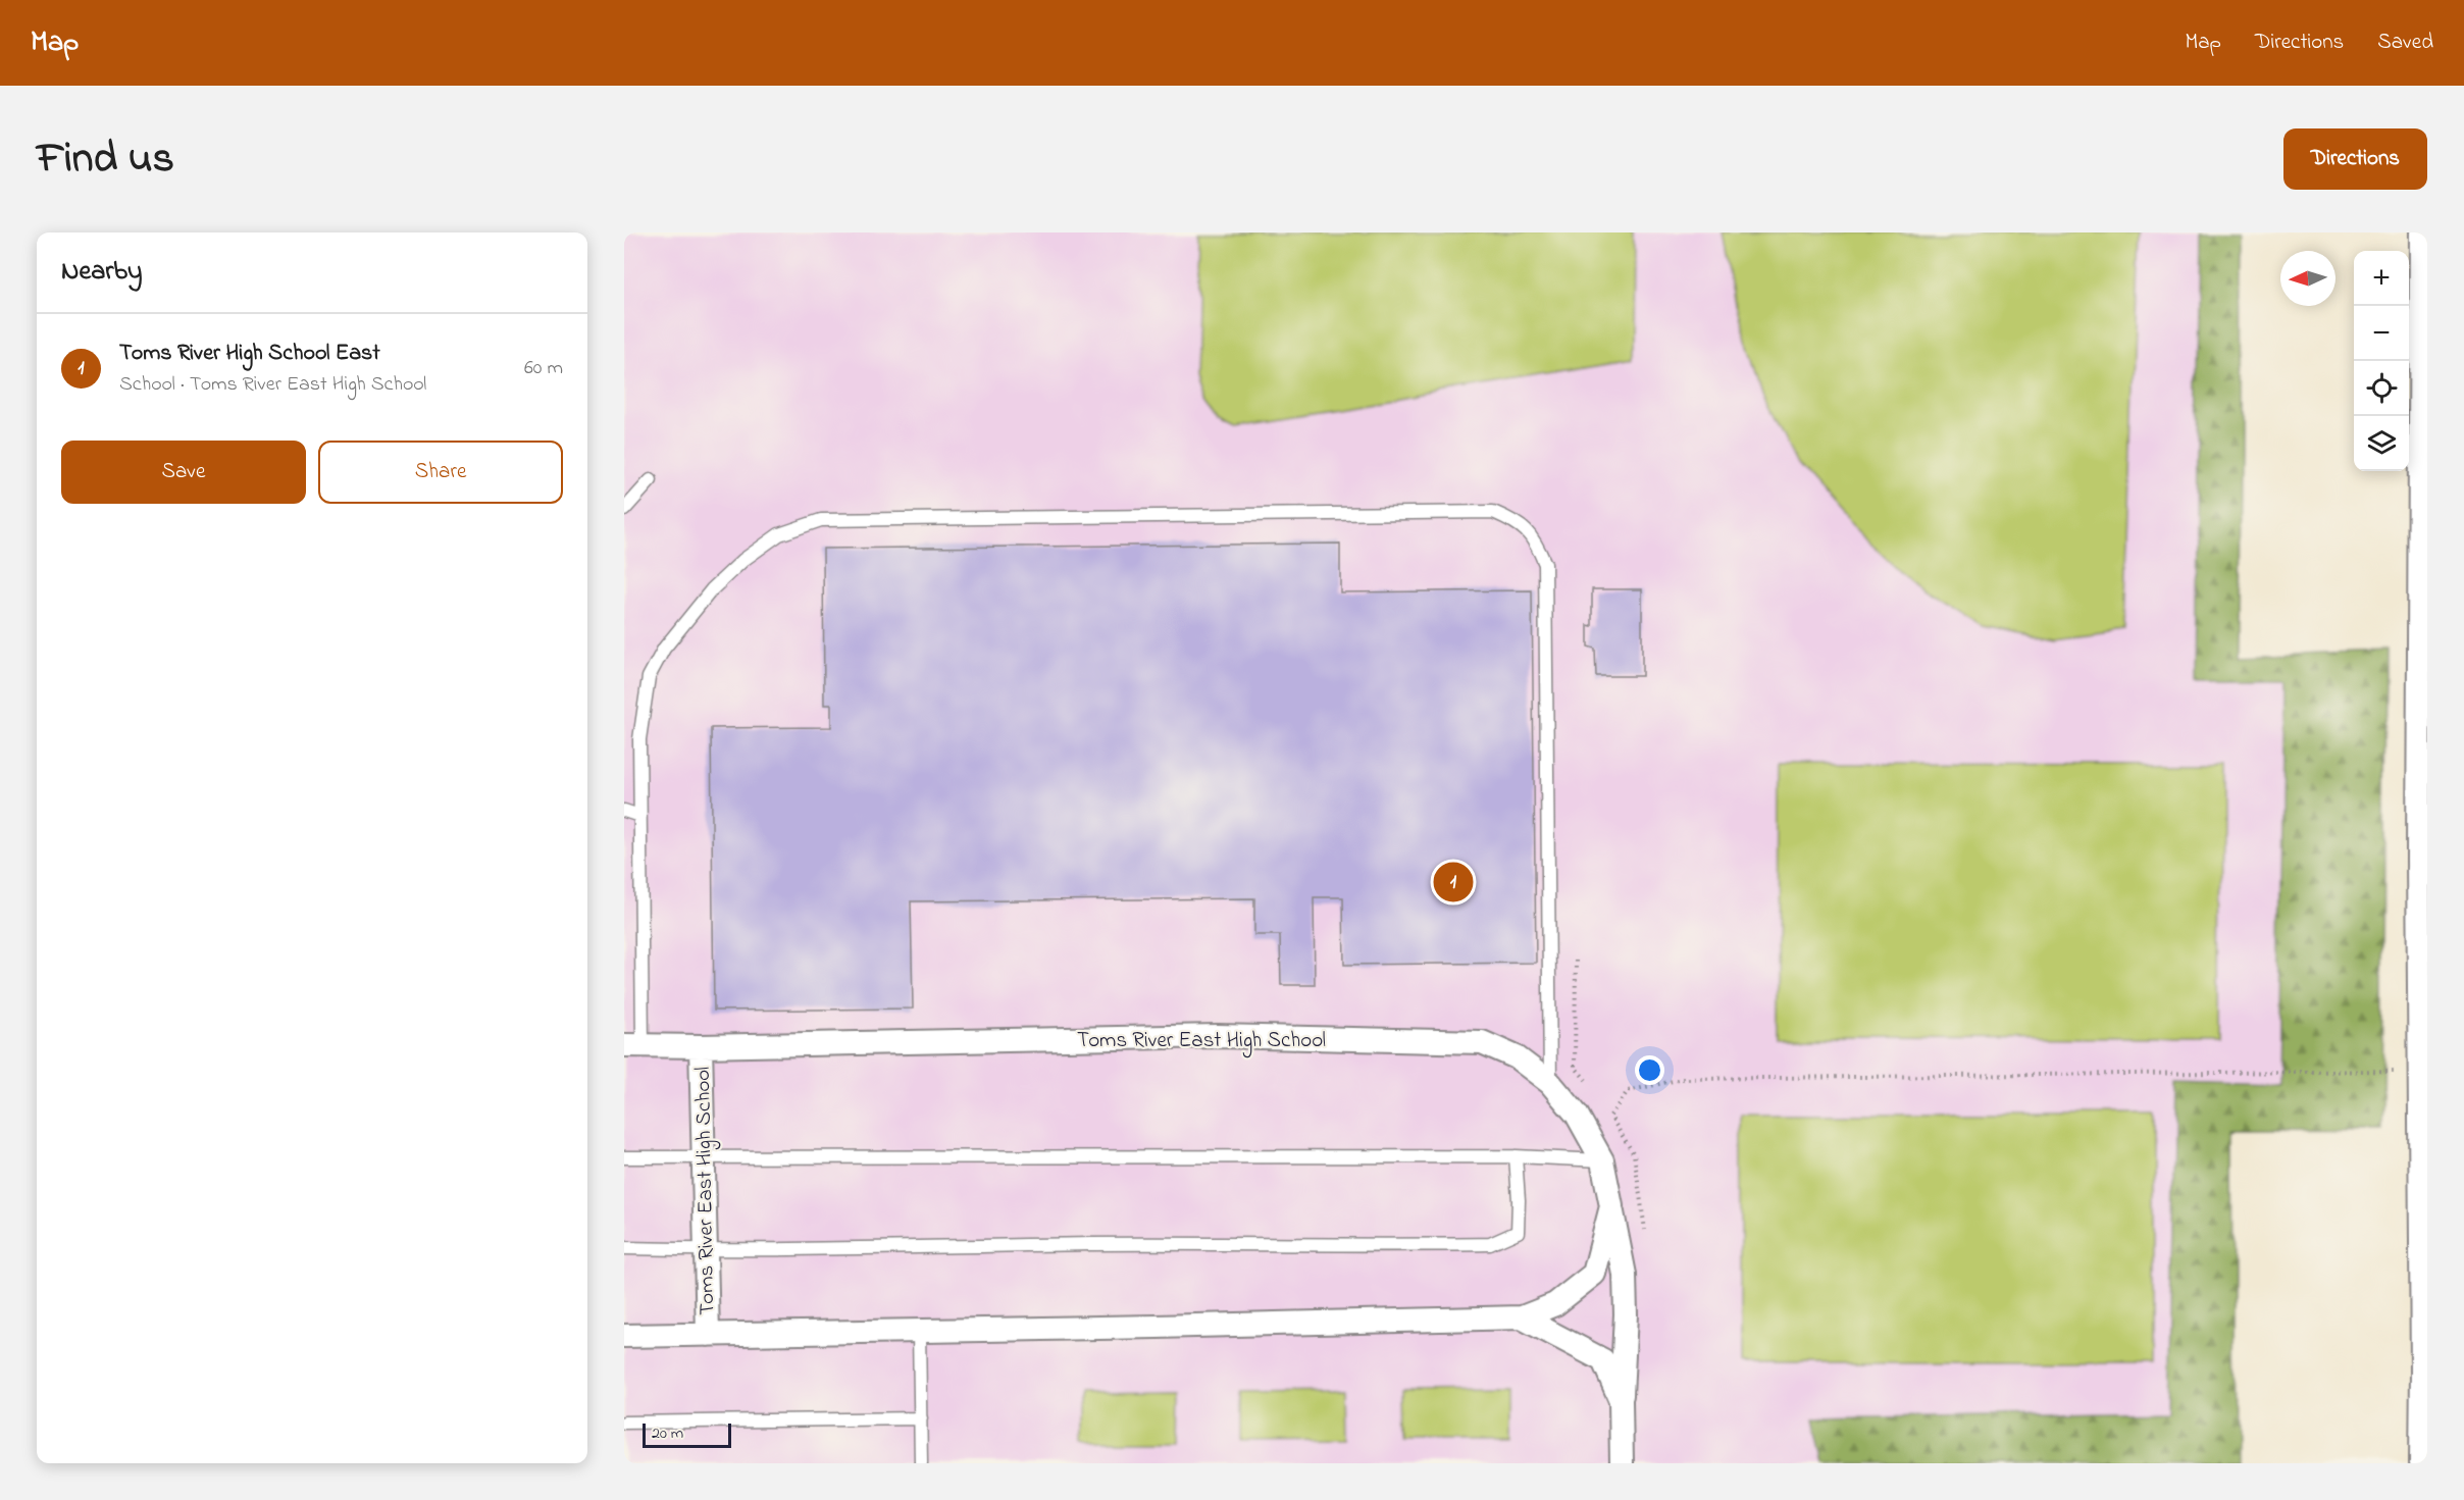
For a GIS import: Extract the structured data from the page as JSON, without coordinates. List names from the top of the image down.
{
  "streets": {
    "street": ["Toms River East High School"]
  },
  "scale_bar": "20 m",
  "north": "left",
  "page": {
    "header": "Map",
    "nav": ["Map", "Directions", "Saved"],
    "title": "Find us",
    "buttons": [
      "Directions",
      ["Save", "Share"]
    ],
    "heading": "Nearby",
    "map_buttons": ["+", "−"],
    "list": [
      {
        "mark": "1",
        "name": "Toms River High School East",
        "note": "School · Toms River East High School",
        "value": "60 m"
      }
    ],
    "pins": "1",
    "scale": "20 m"
  }
}
